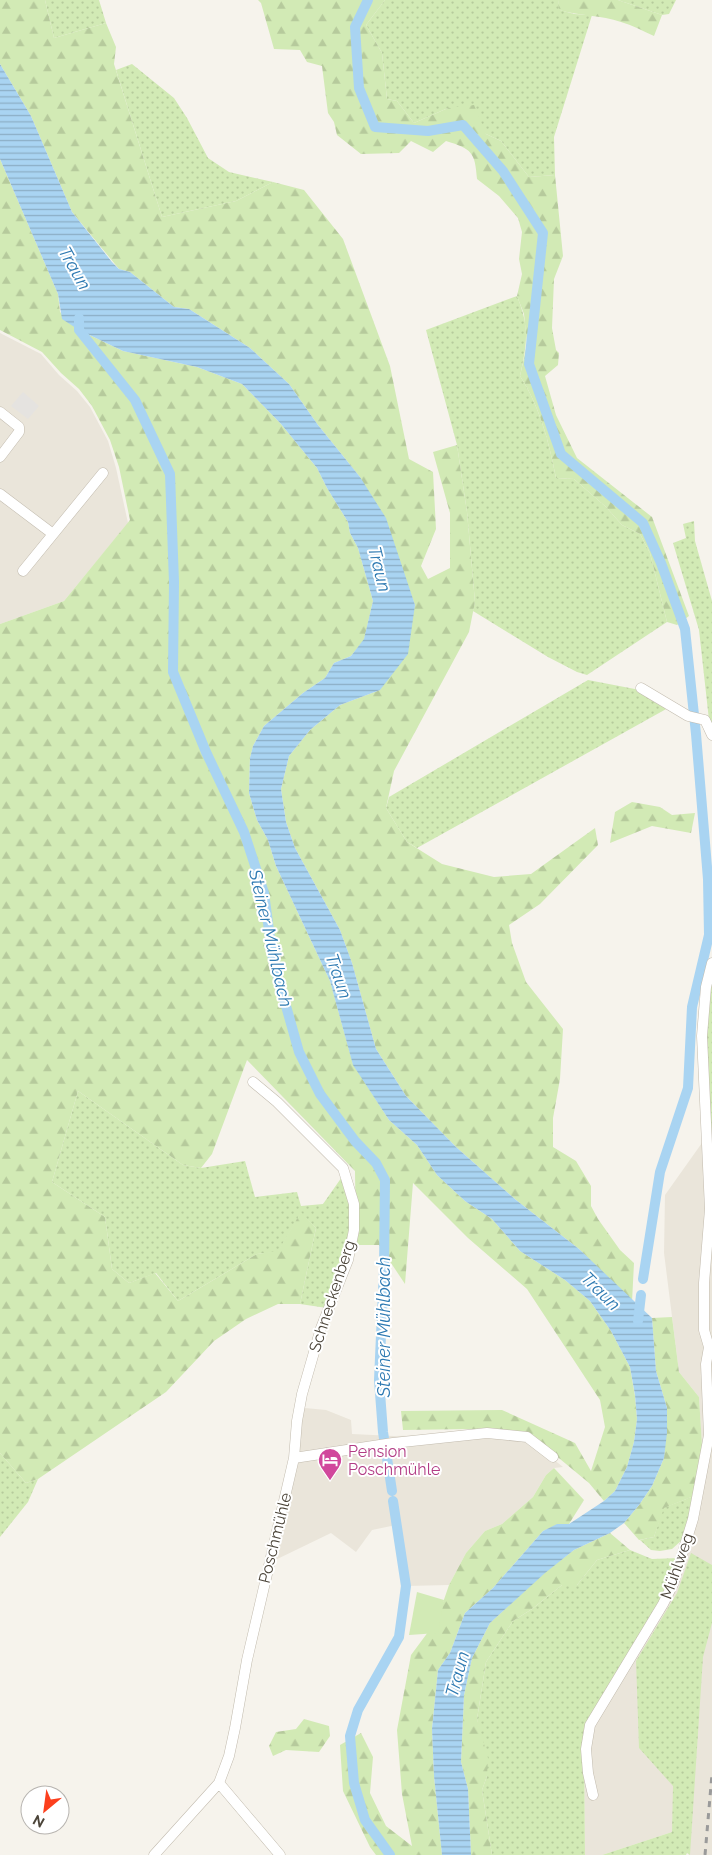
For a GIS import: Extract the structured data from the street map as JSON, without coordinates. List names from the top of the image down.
{
  "streets": {
    "street": ["Schneckenberg", "Poschmühle", "Mühlweg"]
  },
  "crossings": [
    ["Schneckenberg", "Poschmühle"]
  ],
  "water": ["Traun", "Steiner Mühlbach"],
  "places": {
    "hotel": ["Pension Poschmühle"]
  },
  "north": "bottom left"
}
